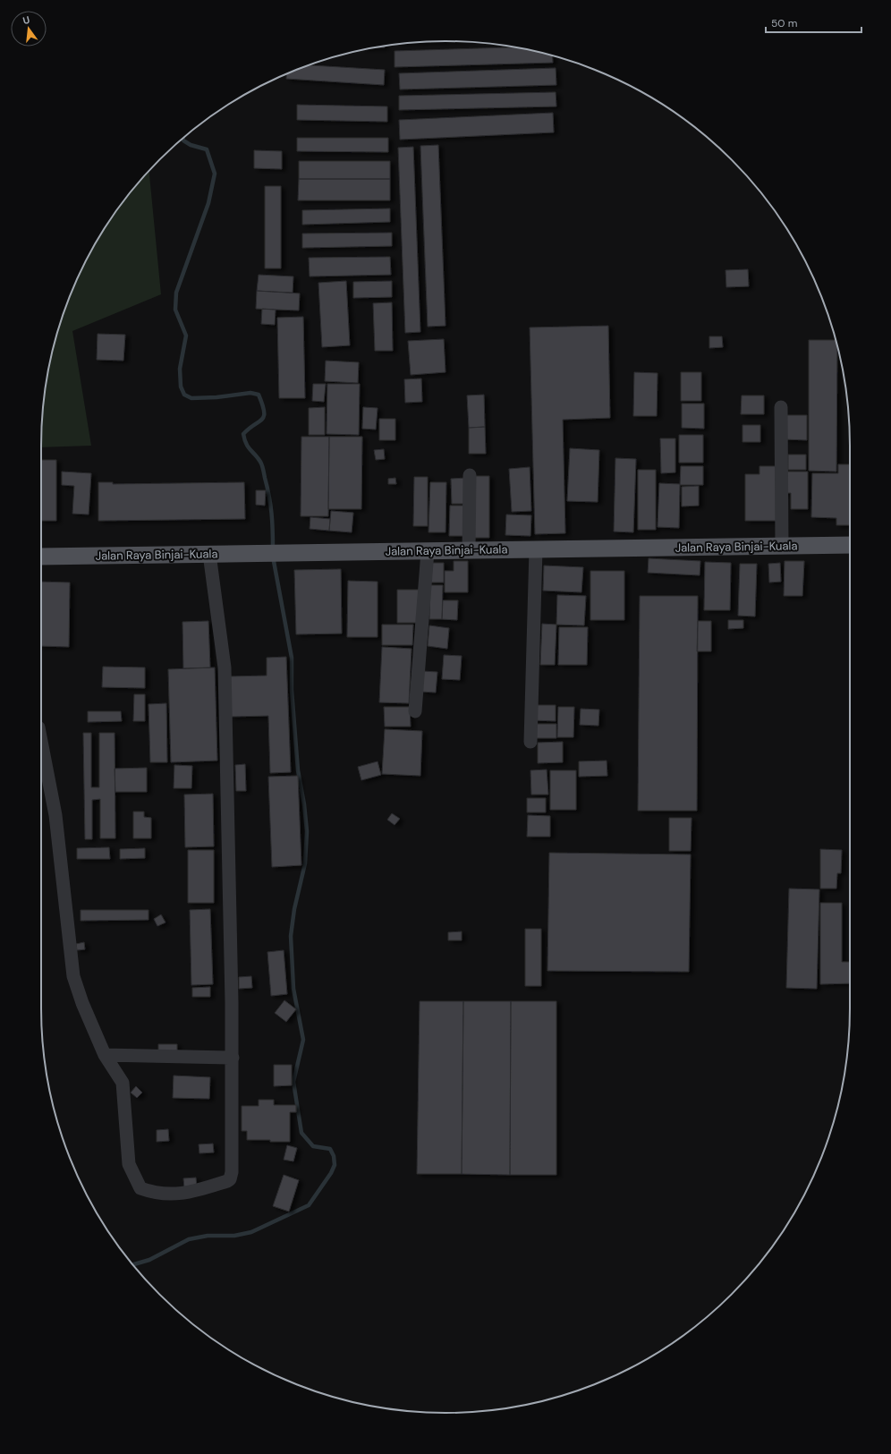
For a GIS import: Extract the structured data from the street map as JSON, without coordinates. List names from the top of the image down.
{
  "streets": {
    "main road": ["Jalan Raya Binjai-Kuala"]
  },
  "scale_bar": "50 m",
  "north": "top"
}
